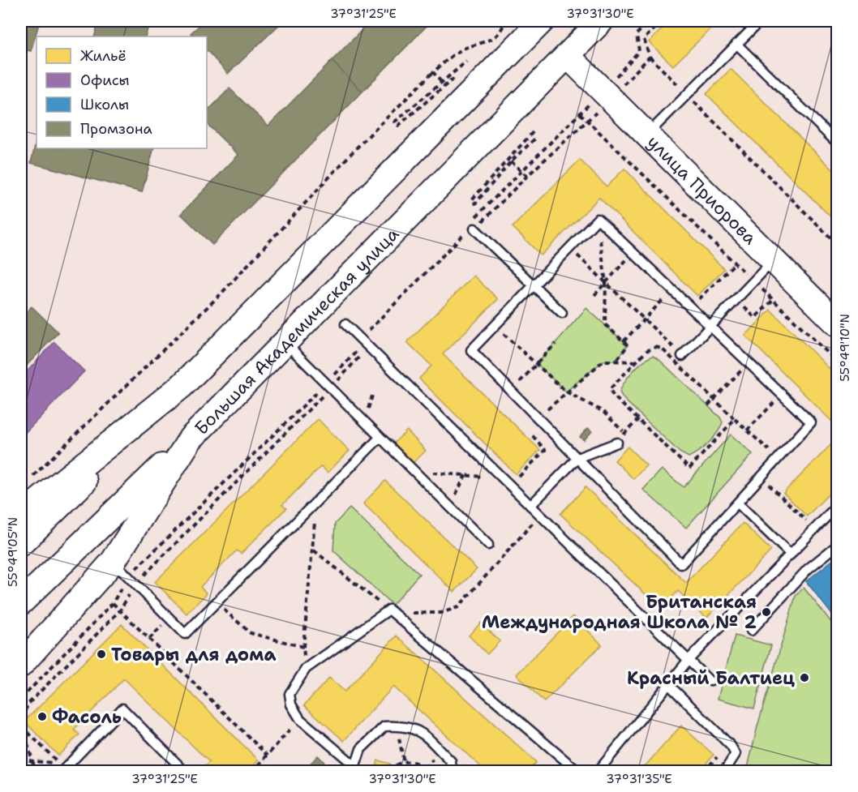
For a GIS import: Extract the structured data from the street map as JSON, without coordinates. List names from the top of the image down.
{
  "streets": {
    "main road": ["улица Приорова", "Большая Академическая улица"]
  },
  "crossings": [
    ["улица Приорова", "Большая Академическая улица"]
  ],
  "places": [
    "Британская Международная Школа № 2",
    "Товары для дома",
    "Красный Балтиец",
    "Фасоль"
  ],
  "legend": [
    "Жильё",
    "Офисы",
    "Школы",
    "Промзона"
  ],
  "coordinates": [
    "37°31'25\"E",
    "37°31'30\"E",
    "55°49'10\"N",
    "55°49'05\"N",
    "37°31'35\"E"
  ]
}
